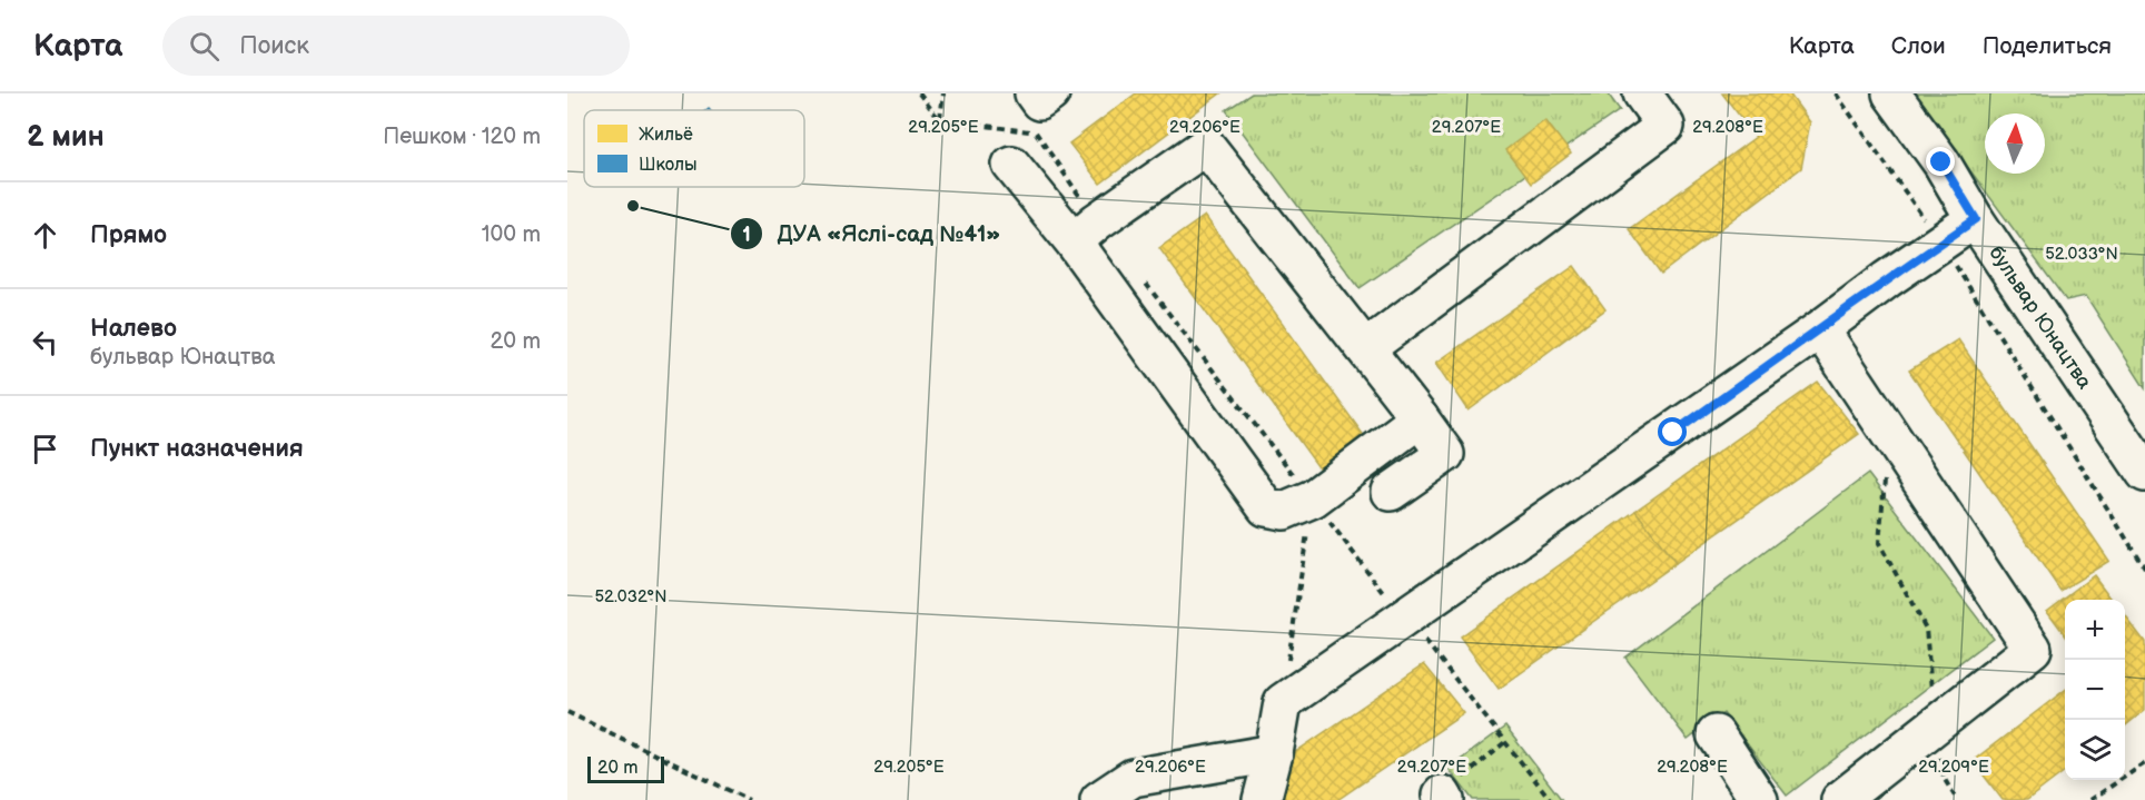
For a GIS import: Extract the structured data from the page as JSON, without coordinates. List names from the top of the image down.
{
  "streets": {
    "street": ["бульвар Юнацтва"]
  },
  "places": ["ДУА «Яслі-сад №41»"],
  "legend": ["Жильё", "Школы"],
  "scale_bar": "20 m",
  "north": "top",
  "page": {
    "header": "Карта",
    "search": "Поиск",
    "nav": ["Карта", "Слои", "Поделиться"],
    "heading": ["2 мин", "Пешком · 120 m"],
    "list": [
      ["Прямо", "100 m"],
      ["Налево", "бульвар Юнацтва", "20 m"],
      "Пункт назначения"
    ],
    "map_buttons": ["+", "−"],
    "scale": "20 m"
  },
  "coordinates": [
    "29.205°E",
    "29.206°E",
    "29.207°E",
    "29.208°E",
    "52.033°N",
    "52.032°N",
    "29.209°E"
  ]
}
